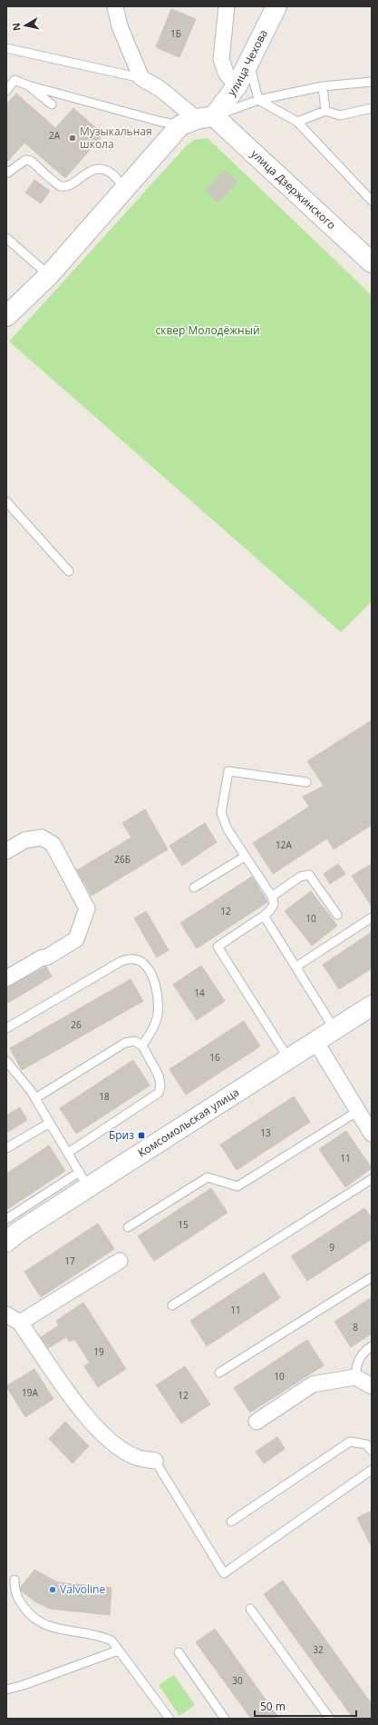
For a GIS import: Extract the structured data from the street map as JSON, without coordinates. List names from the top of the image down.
{
  "streets": {
    "street": ["улица Чехова", "улица Дзержинского", "Комсомольская улица"]
  },
  "crossings": [
    ["улица Чехова", "улица Дзержинского"]
  ],
  "parks": ["сквер Молодёжный"],
  "places": {
    "other": ["Музыкальная школа", "Valvoline"],
    "transit": ["Бриз"]
  },
  "house_numbers": [
    "1Б",
    "2А",
    "12А",
    "26Б",
    "12",
    "10",
    "14",
    "26",
    "16",
    "18",
    "13",
    "11",
    "15",
    "9",
    "17",
    "11",
    "8",
    "19",
    "10",
    "19А",
    "12",
    "32",
    "30"
  ],
  "scale_bar": "50 m",
  "north": "left"
}
